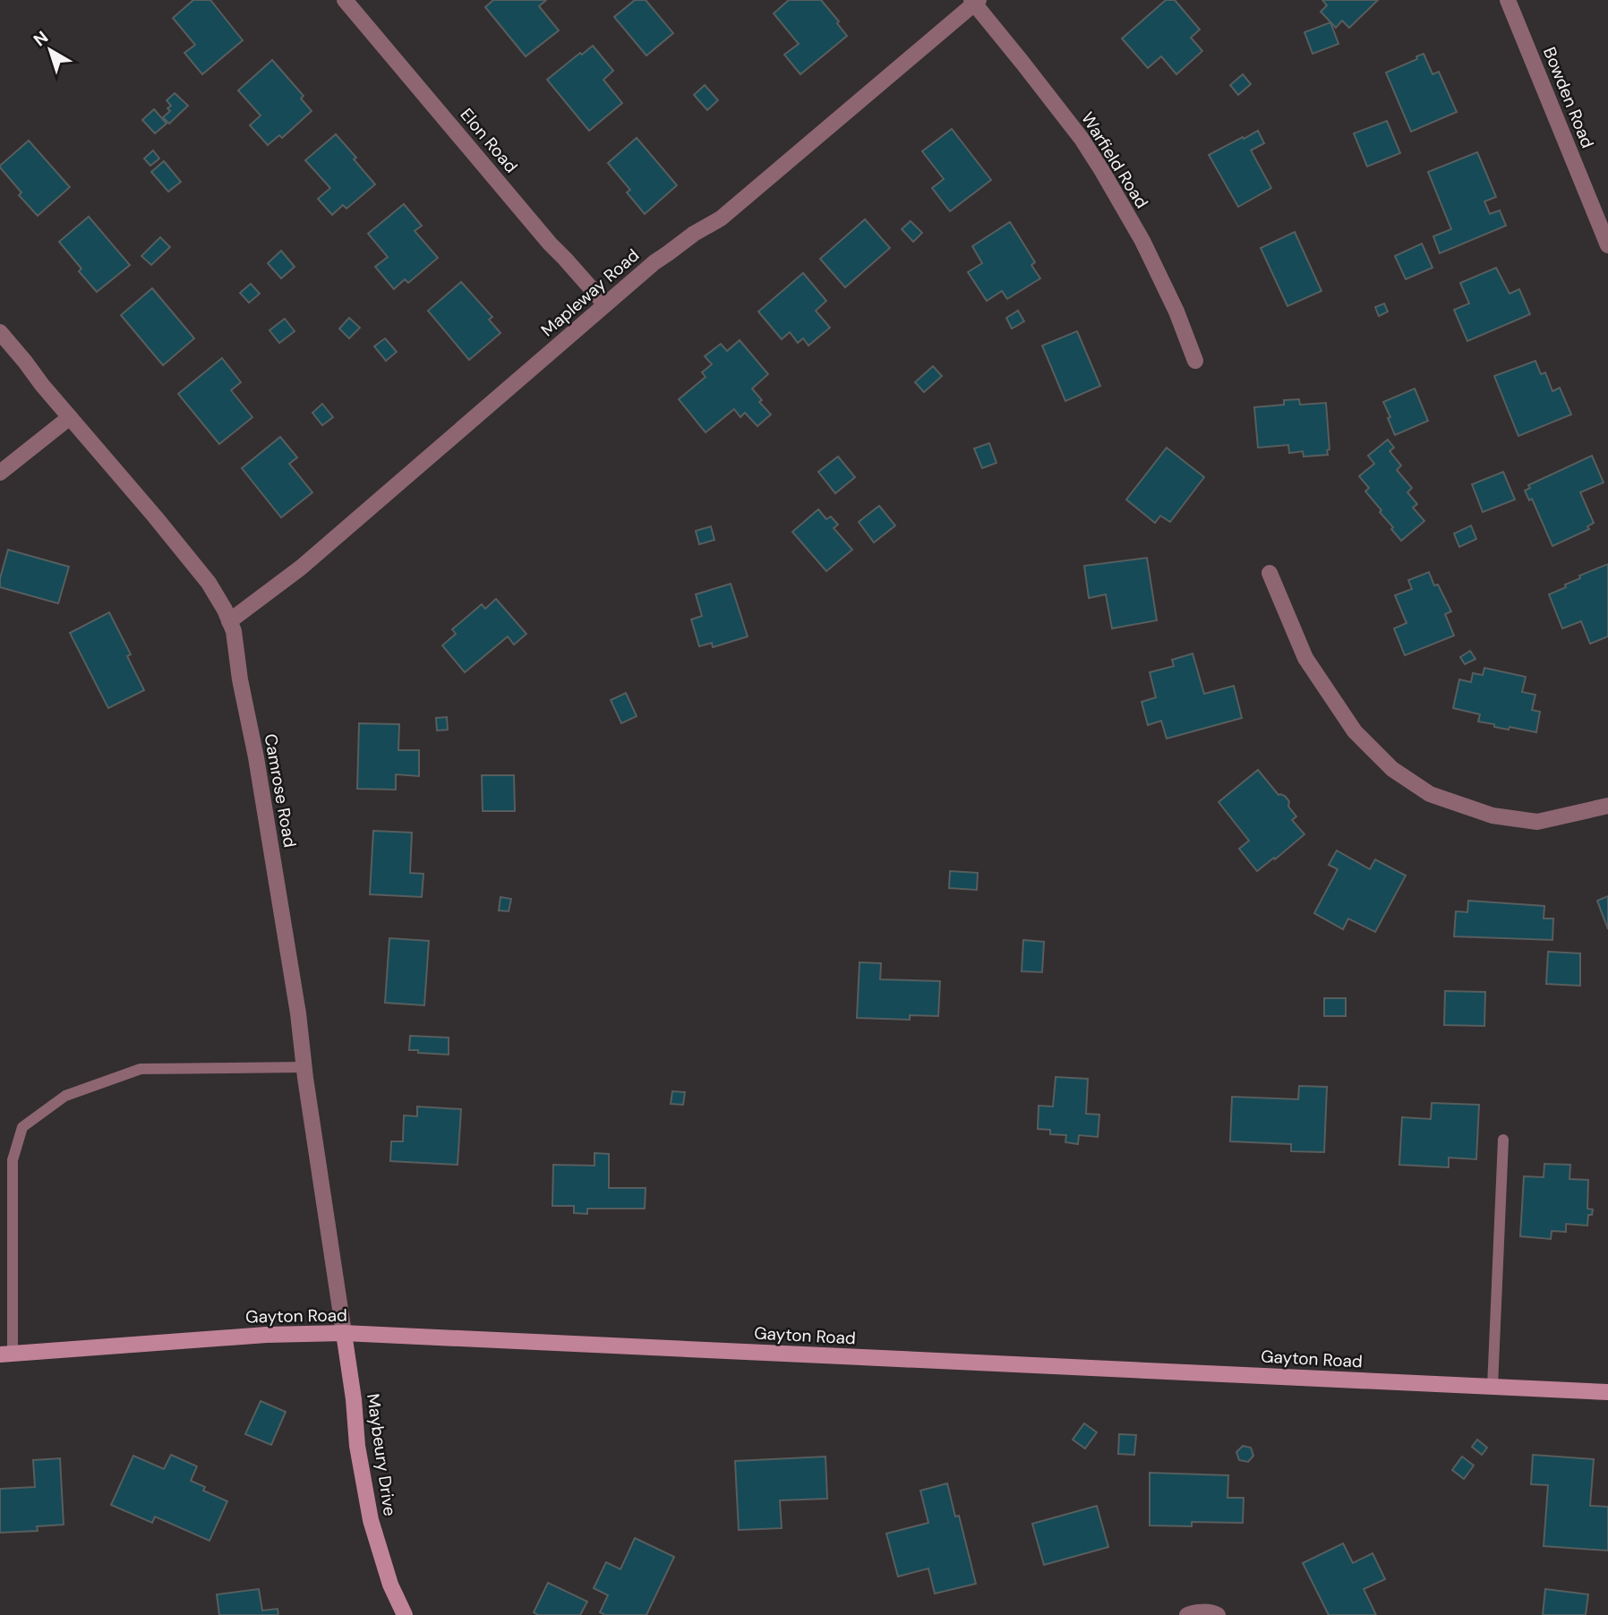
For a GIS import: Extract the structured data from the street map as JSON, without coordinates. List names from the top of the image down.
{
  "streets": {
    "street": [
      "Bowden Road",
      "Elon Road",
      "Warfield Road",
      "Mapleway Road",
      "Camrose Road",
      "Gayton Road",
      "Maybeury Drive"
    ]
  },
  "crossings": [
    ["Elon Road", "Mapleway Road"],
    ["Warfield Road", "Mapleway Road"],
    ["Mapleway Road", "Camrose Road"],
    ["Camrose Road", "Gayton Road"],
    ["Camrose Road", "Maybeury Drive"],
    ["Gayton Road", "Maybeury Drive"]
  ],
  "north": "top left"
}
